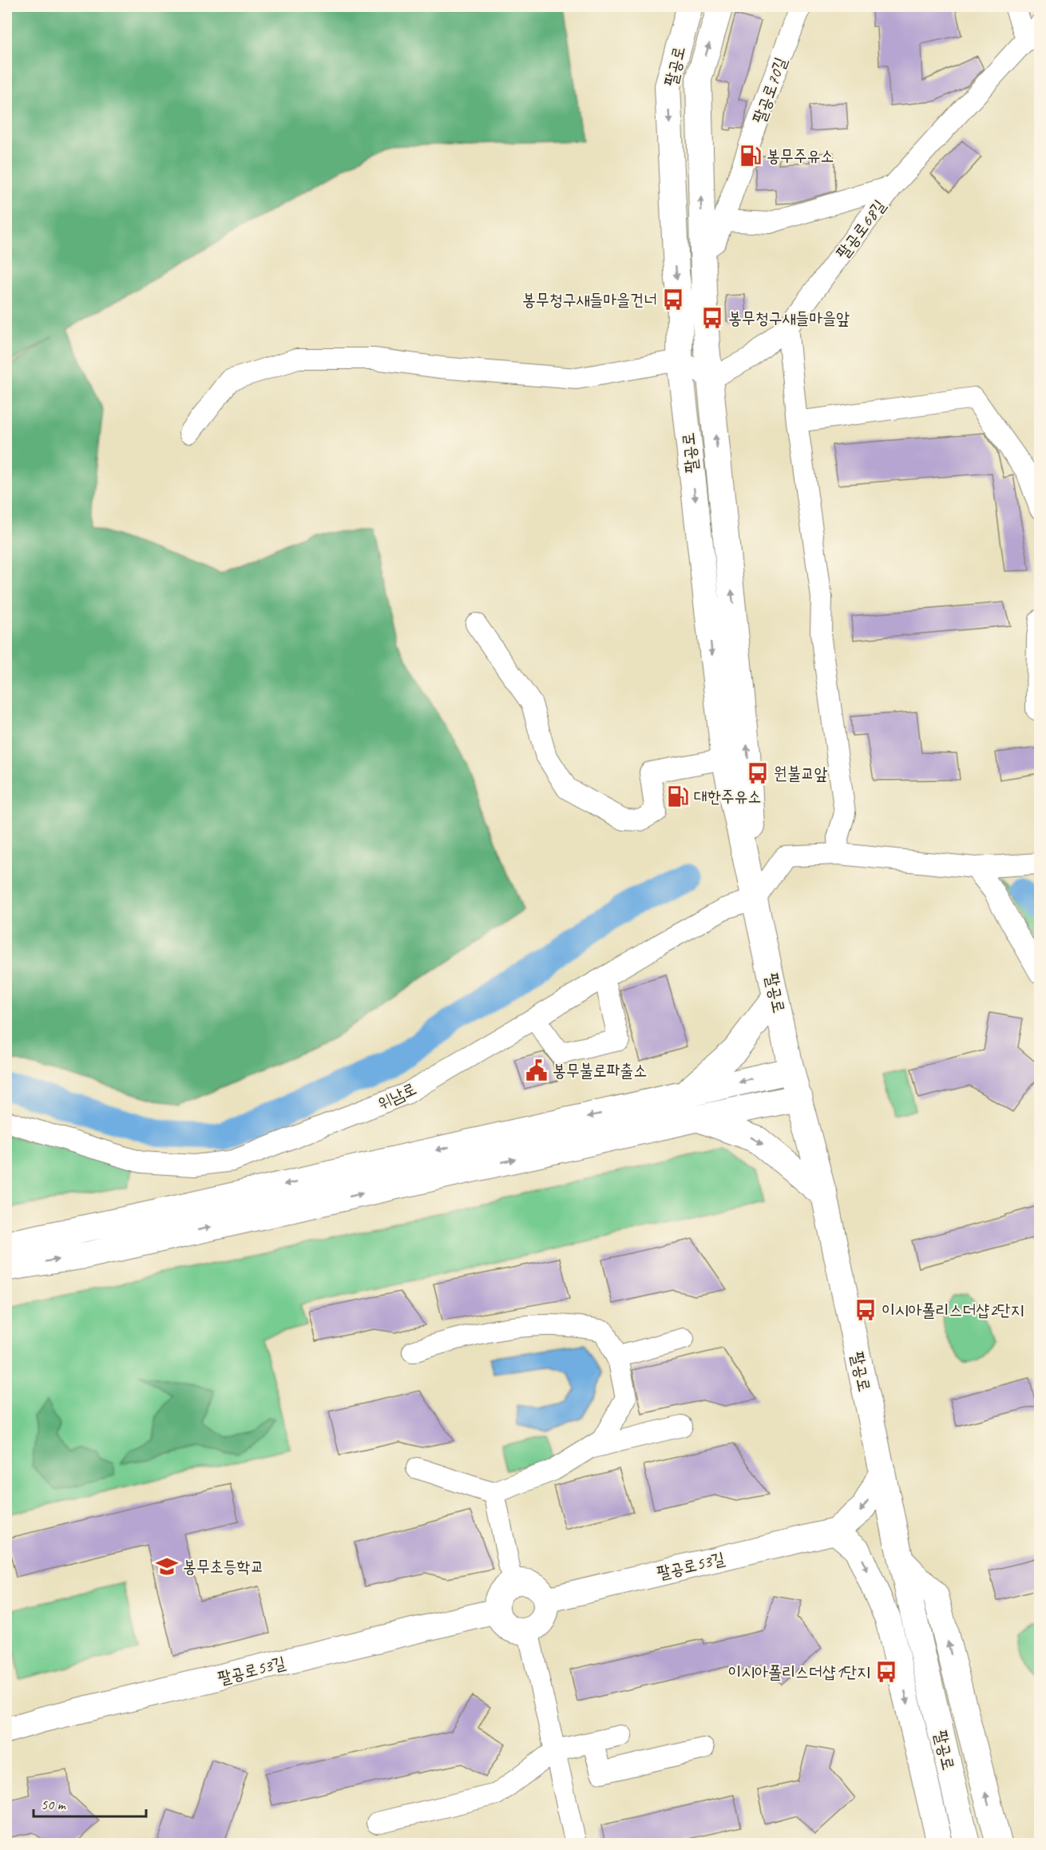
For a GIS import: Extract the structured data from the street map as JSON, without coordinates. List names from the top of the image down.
{
  "streets": {
    "main road": ["팔공로", "팔공로53길"],
    "street": ["팔공로70길", "팔공로68길", "위남로"]
  },
  "crossings": [
    ["팔공로", "팔공로70길"],
    ["팔공로", "팔공로68길"],
    ["팔공로", "위남로"]
  ],
  "places": {
    "fuel station": ["봉무주유소", "대한주유소"],
    "bus stop": [
      "봉무청구새들마을건너",
      "봉무청구새들마을앞",
      "원불교앞",
      "이시아폴리스더샵2단지",
      "이시아폴리스더샵1단지"
    ],
    "public building": ["봉무불로파출소"],
    "school or university": ["봉무초등학교"]
  },
  "scale_bar": "50 m"
}
